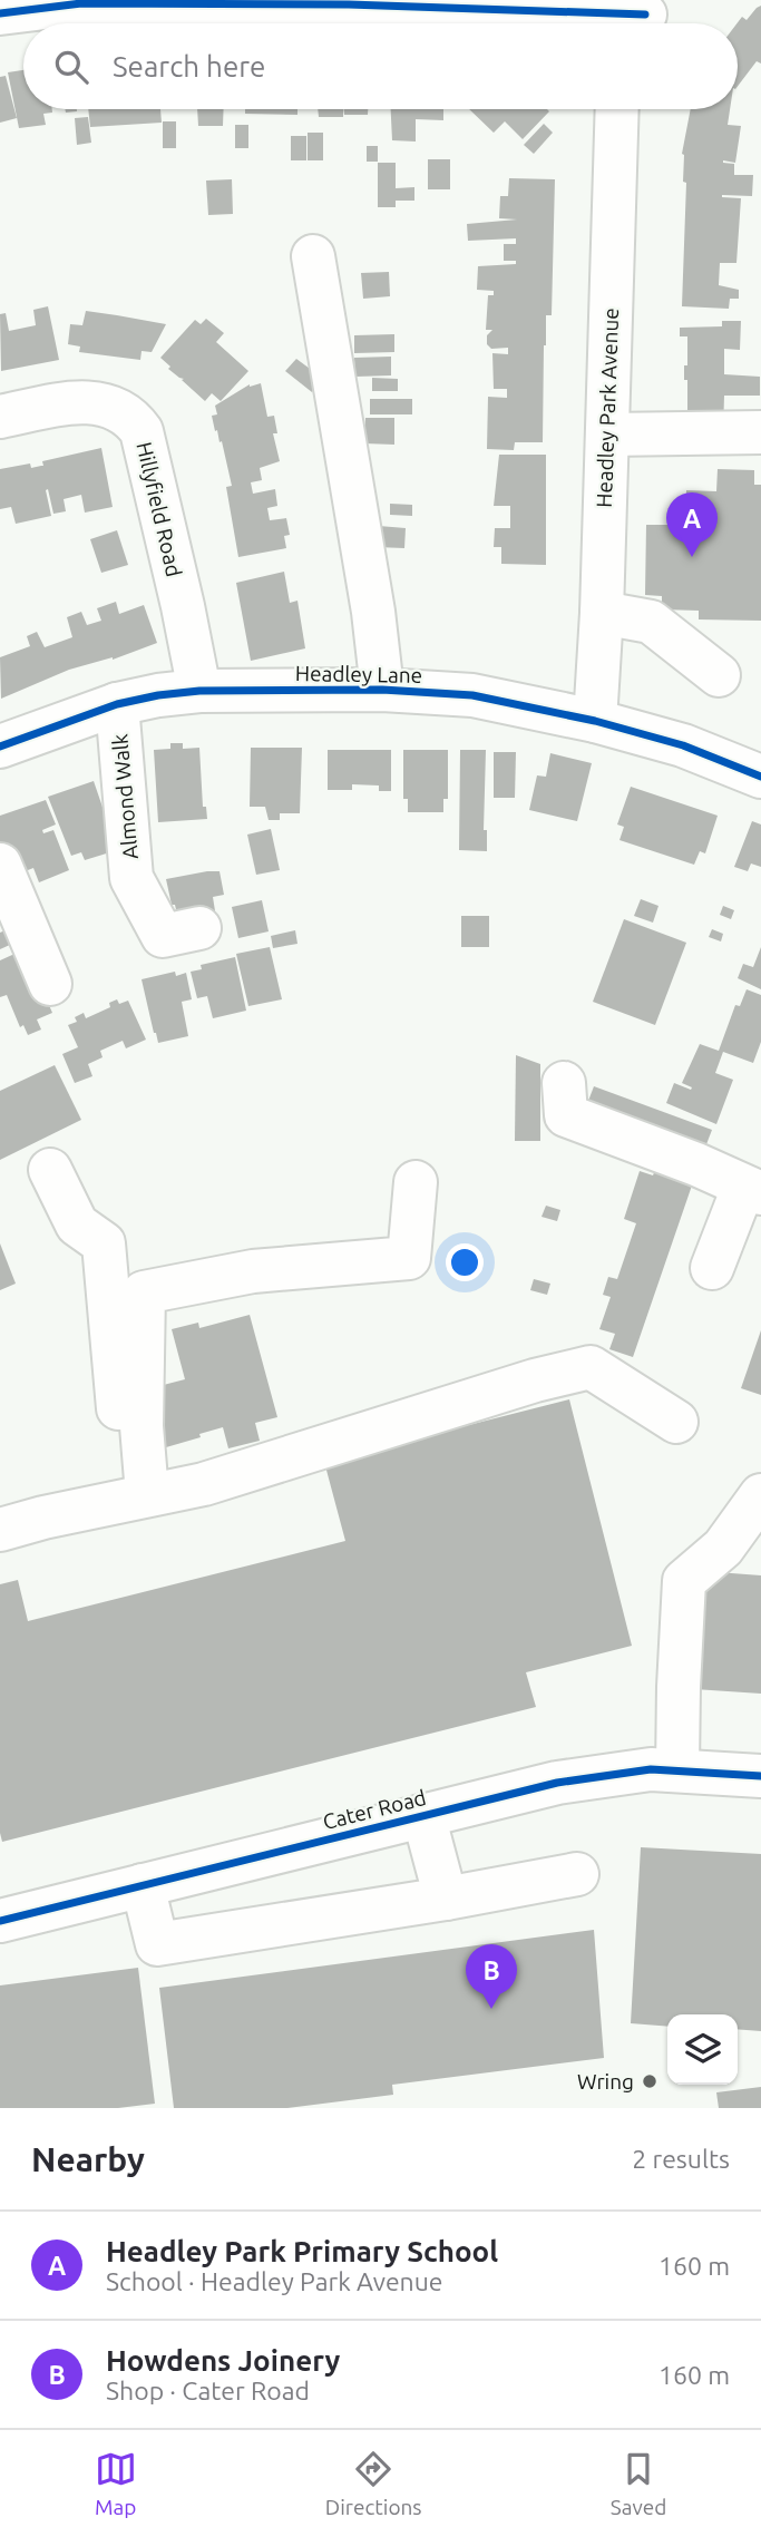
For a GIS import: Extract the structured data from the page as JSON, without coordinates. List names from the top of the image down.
{
  "streets": {
    "street": [
      "Headley Park Avenue",
      "Hillyfield Road",
      "Headley Lane",
      "Almond Walk",
      "Cater Road"
    ]
  },
  "crossings": [
    ["Headley Park Avenue", "Headley Lane"],
    ["Hillyfield Road", "Headley Lane"],
    ["Headley Lane", "Almond Walk"]
  ],
  "places": ["Wring"],
  "page": {
    "search": "Search here",
    "pins": ["A", "B"],
    "heading": ["Nearby", "2 results"],
    "list": [
      {
        "mark": "A",
        "name": "Headley Park Primary School",
        "note": "School · Headley Park Avenue",
        "value": "160 m"
      },
      {
        "mark": "B",
        "name": "Howdens Joinery",
        "note": "Shop · Cater Road",
        "value": "160 m"
      }
    ],
    "nav": ["Map", "Directions", "Saved"]
  }
}
